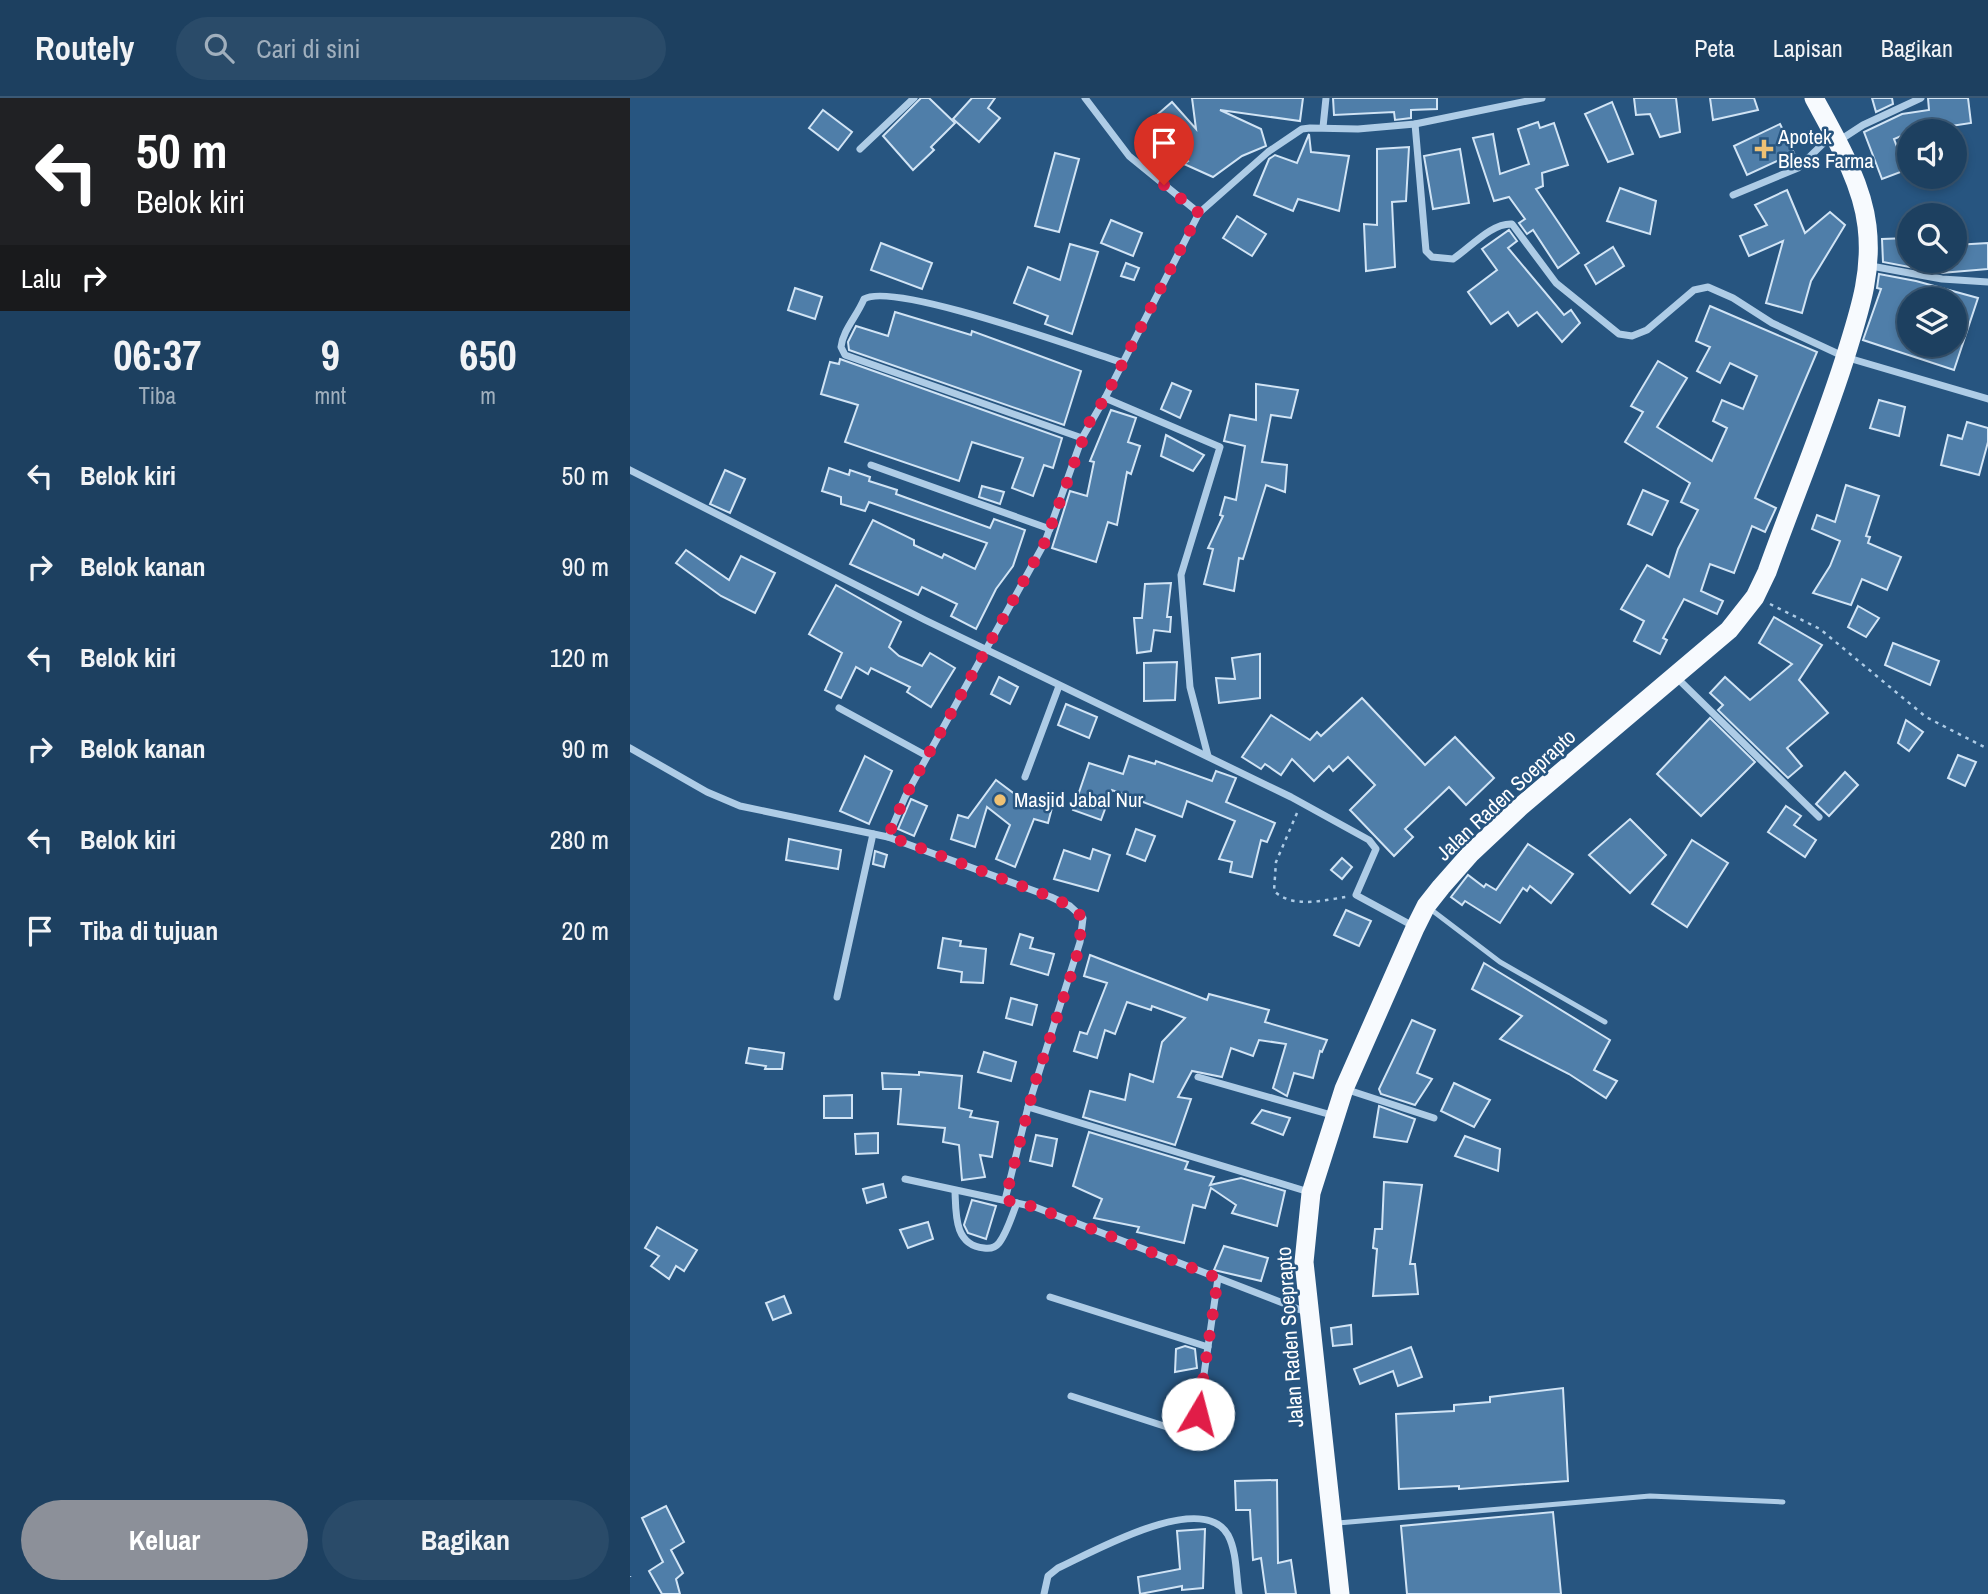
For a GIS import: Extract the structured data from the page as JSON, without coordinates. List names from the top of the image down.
{
  "streets": {
    "highway": ["Jalan Raden Soeprapto"]
  },
  "places": {
    "health": ["Apotek Bless Farma"],
    "other": ["Masjid Jabal Nur"]
  },
  "page": {
    "header": "Routely",
    "search": "Cari di sini",
    "nav": ["Peta", "Lapisan", "Bagikan"],
    "turn": ["50 m", "Belok kiri"],
    "then": "Lalu",
    "eta": [
      "06:37",
      "Tiba",
      "9",
      "mnt",
      "650",
      "m"
    ],
    "list": [
      {
        "name": "Belok kiri",
        "value": "50 m"
      },
      {
        "name": "Belok kanan",
        "value": "90 m"
      },
      {
        "name": "Belok kiri",
        "value": "120 m"
      },
      {
        "name": "Belok kanan",
        "value": "90 m"
      },
      {
        "name": "Belok kiri",
        "value": "280 m"
      },
      {
        "name": "Tiba di tujuan",
        "value": "20 m"
      }
    ],
    "buttons": ["Keluar", "Bagikan"]
  }
}
